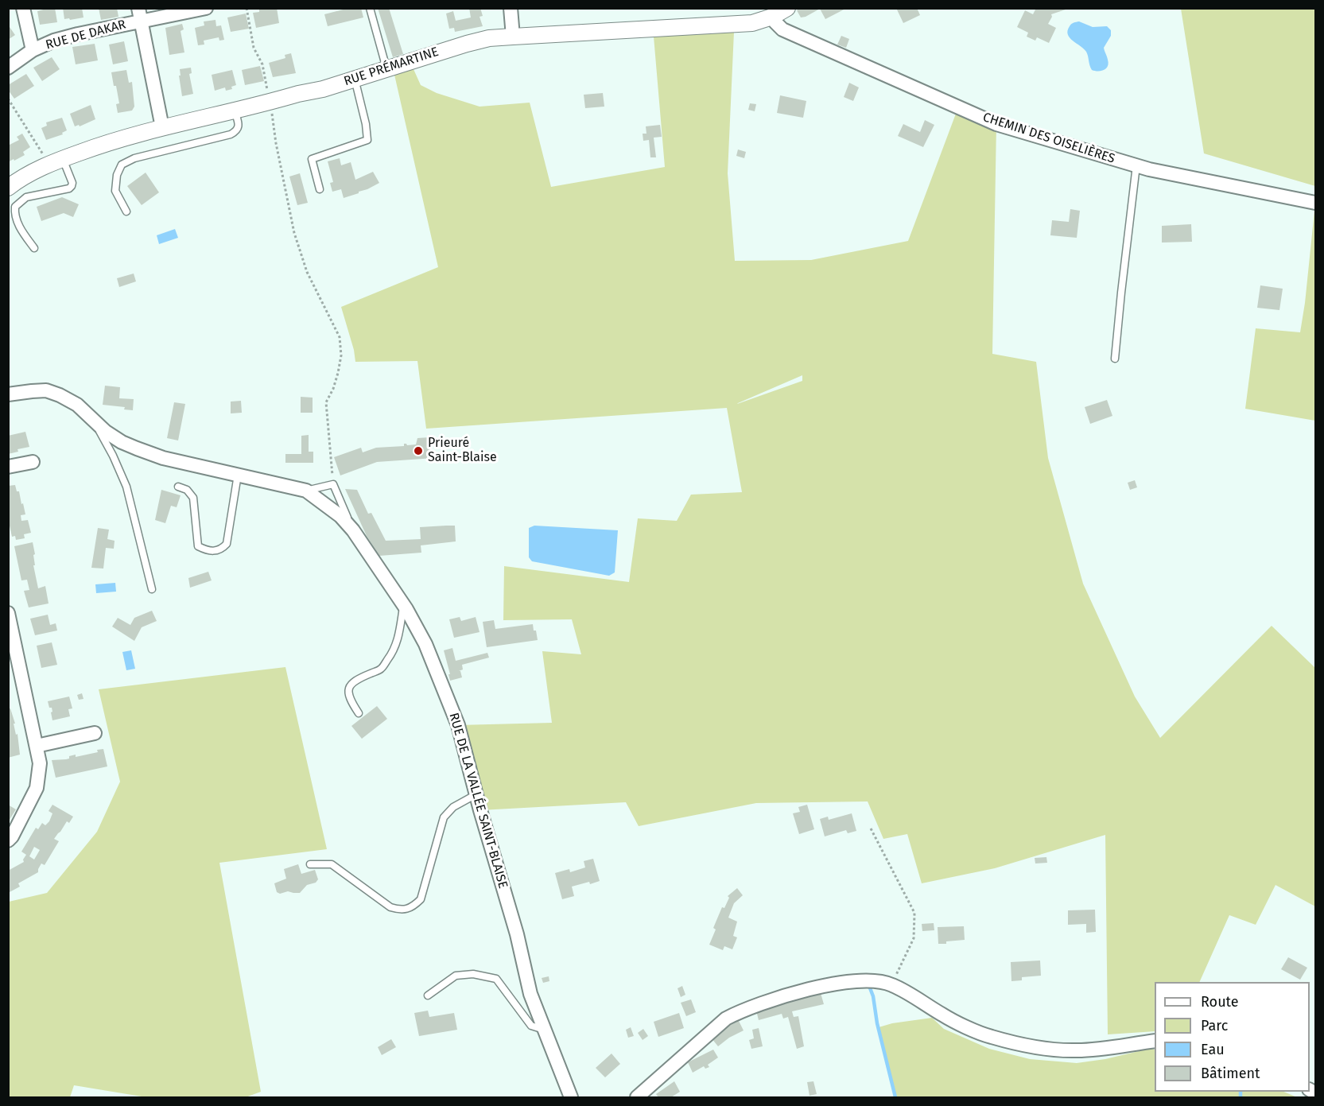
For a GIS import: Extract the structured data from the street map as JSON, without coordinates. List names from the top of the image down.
{
  "streets": {
    "street": [
      "RUE DE DAKAR",
      "RUE PRÉMARTINE",
      "CHEMIN DES OISELIÈRES",
      "RUE DE LA VALLÉE SAINT-BLAISE"
    ]
  },
  "crossings": [
    ["RUE PRÉMARTINE", "CHEMIN DES OISELIÈRES"]
  ],
  "places": ["Prieuré Saint-Blaise"],
  "legend": [
    "Route",
    "Parc",
    "Eau",
    "Bâtiment"
  ]
}
